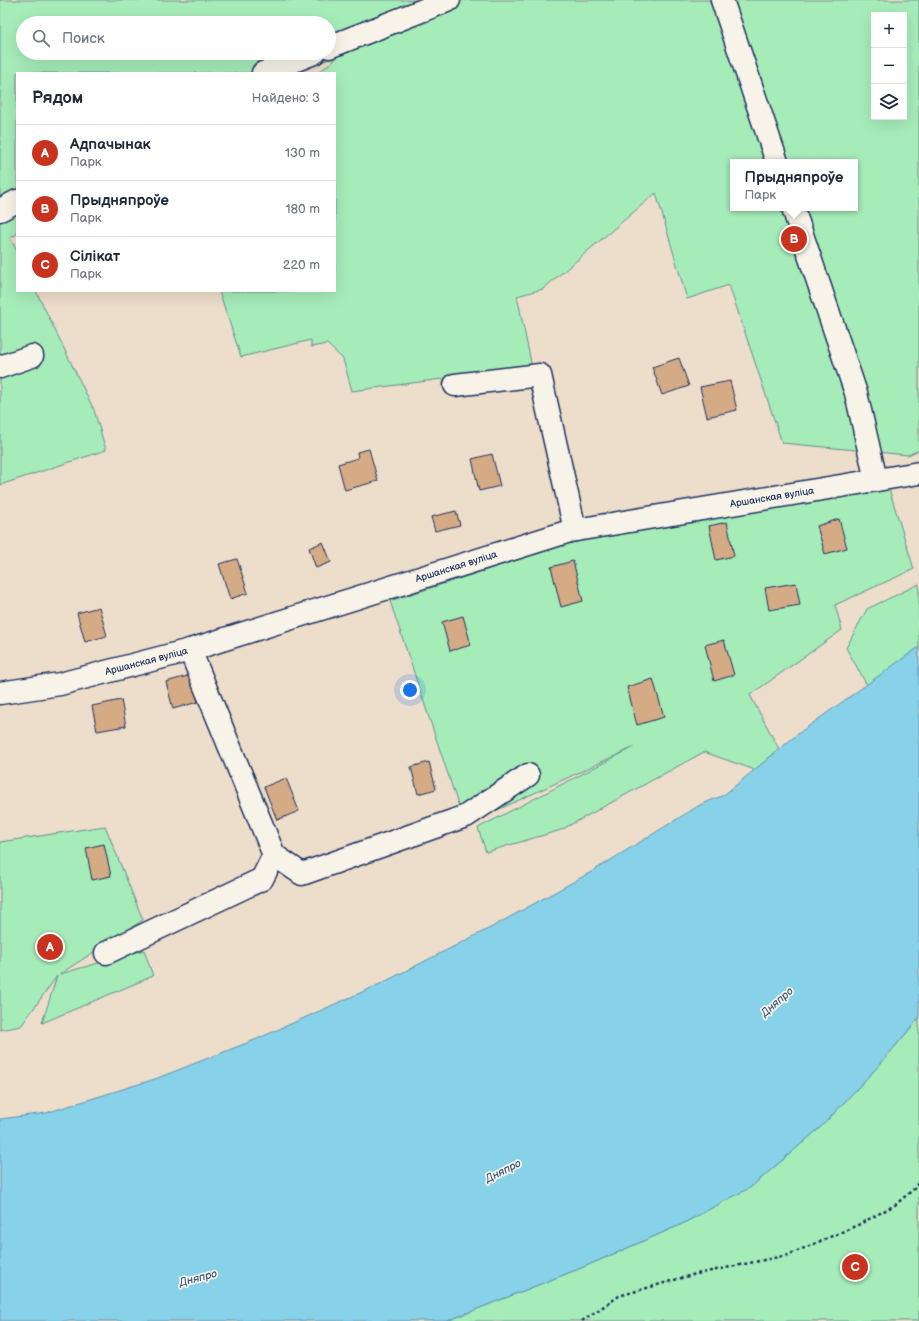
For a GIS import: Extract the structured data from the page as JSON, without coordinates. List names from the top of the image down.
{
  "streets": {
    "street": ["Аршанская вуліца"]
  },
  "water": ["Дняпро"],
  "page": {
    "map_buttons": ["+", "−"],
    "search": "Поиск",
    "heading": ["Рядом", "Найдено: 3"],
    "list": [
      {
        "mark": "A",
        "name": "Адпачынак",
        "note": "Парк",
        "value": "130 m"
      },
      {
        "mark": "B",
        "name": "Прыдняпроўе",
        "note": "Парк",
        "value": "180 m"
      },
      {
        "mark": "C",
        "name": "Сілікат",
        "note": "Парк",
        "value": "220 m"
      }
    ],
    "popup": ["Прыдняпроўе", "Парк"],
    "pins": ["B", "A", "C"]
  }
}
